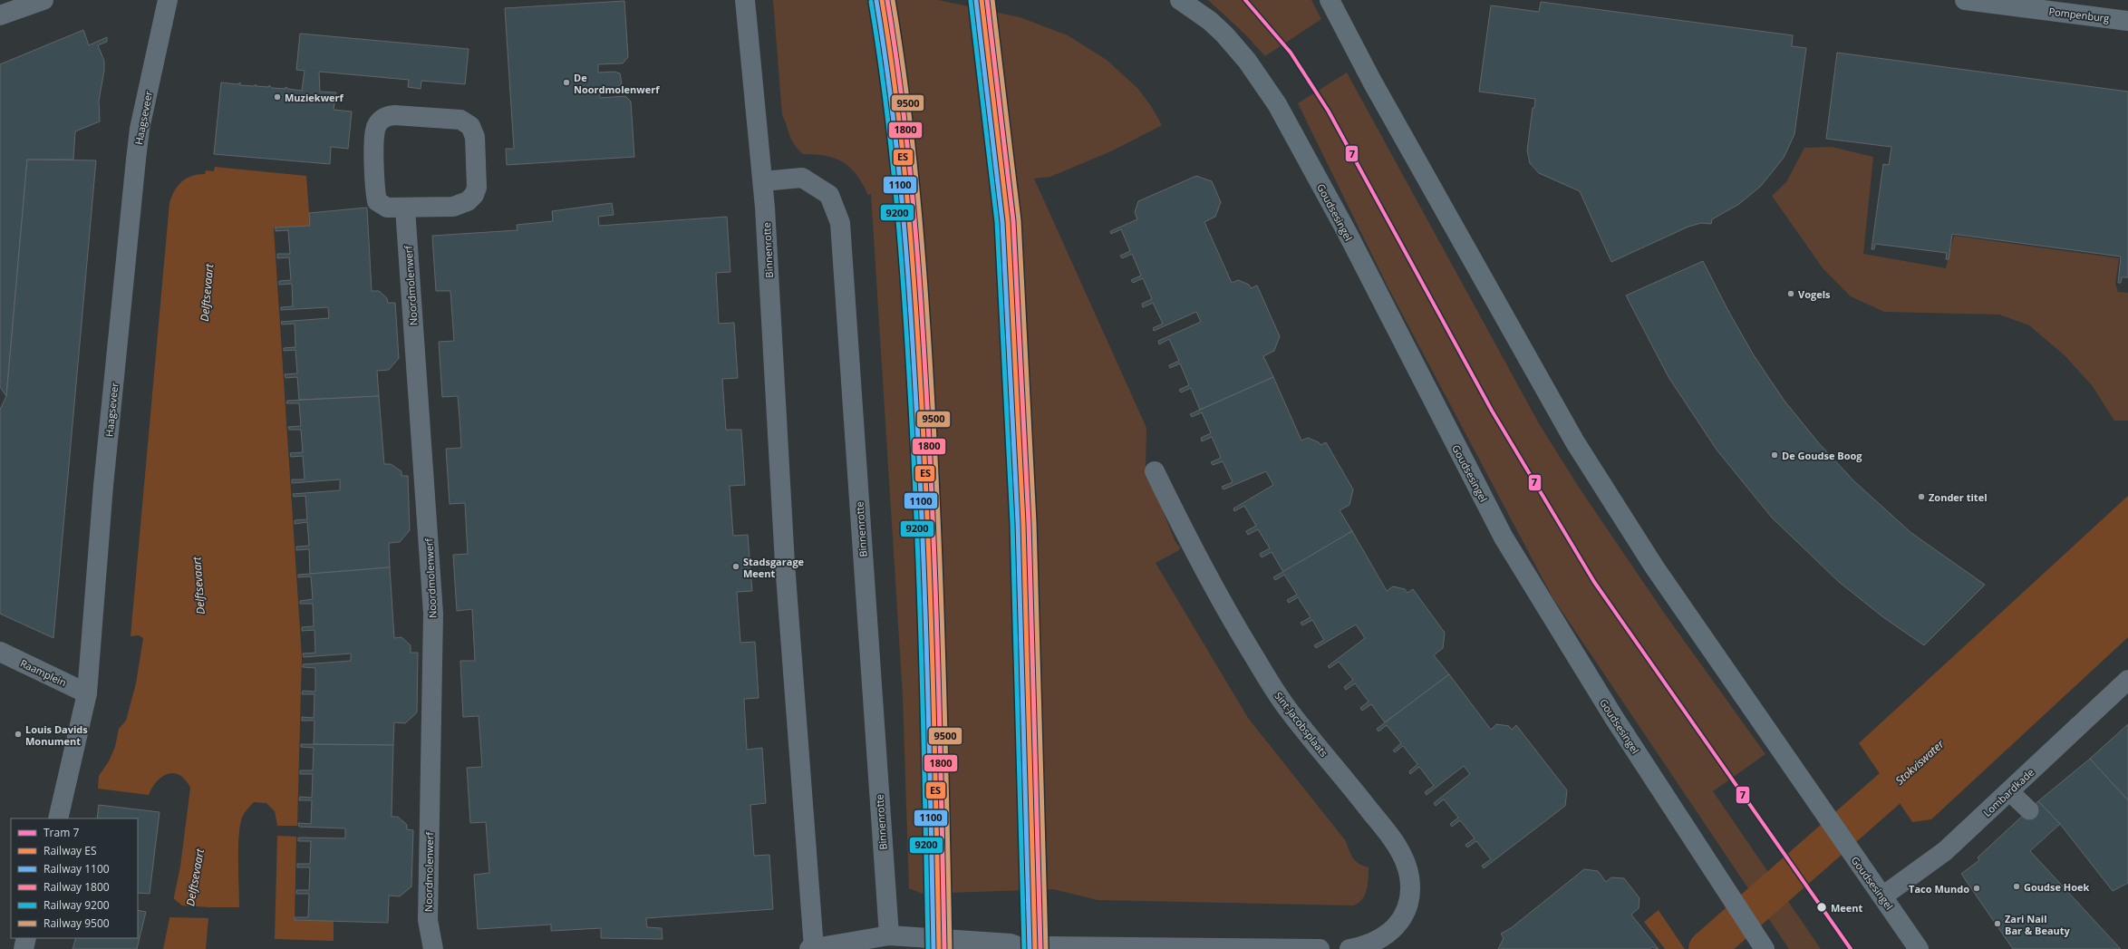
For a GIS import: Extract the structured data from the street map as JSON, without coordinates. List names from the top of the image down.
{
  "streets": {
    "main road": ["Pompenburg", "Goudsesingel"],
    "street": [
      "Haagseveer",
      "Binnenrotte",
      "Noordmolenwerf",
      "Raamplein",
      "Sint-Jacobsplaats",
      "Lombardkade"
    ]
  },
  "crossings": [
    ["Haagseveer", "Raamplein"],
    ["Goudsesingel", "Lombardkade"]
  ],
  "water": ["Delftsevaart", "Stokviswater"],
  "places": [
    "De Noordmolenwerf",
    "Muziekwerf",
    "Vogels",
    "De Goudse Boog",
    "Zonder titel",
    "Stadsgarage Meent",
    "Louis Davids Monument",
    "Goudse Hoek",
    "Taco Mundo",
    "Meent",
    "Zari Nail Bar & Beauty"
  ],
  "lines": [
    "tram line 7",
    "rail line ES",
    "rail line 1800",
    "rail line 9500",
    "rail line 1100",
    "rail line 9200"
  ],
  "legend": [
    "Tram 7",
    "Railway ES",
    "Railway 1100",
    "Railway 1800",
    "Railway 9200",
    "Railway 9500"
  ]
}
